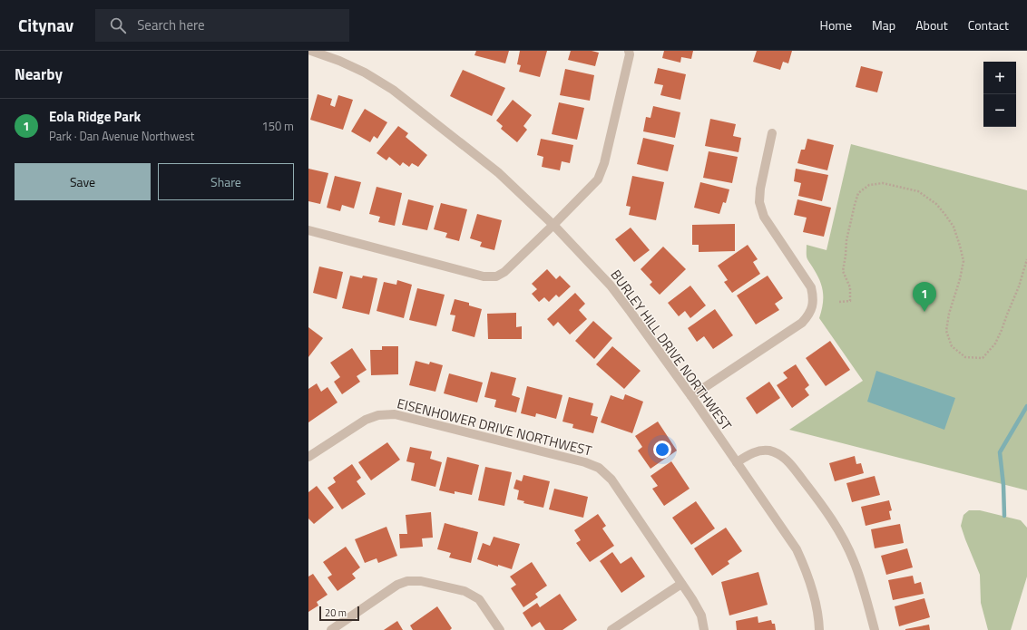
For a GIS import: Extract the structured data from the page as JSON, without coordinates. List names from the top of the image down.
{
  "streets": {
    "street": ["BURLEY HILL DRIVE NORTHWEST", "EISENHOWER DRIVE NORTHWEST"]
  },
  "scale_bar": "20 m",
  "page": {
    "header": "Citynav",
    "search": "Search here",
    "nav": [
      "Home",
      "Map",
      "About",
      "Contact"
    ],
    "heading": "Nearby",
    "map_buttons": ["+", "−"],
    "list": [
      {
        "mark": "1",
        "name": "Eola Ridge Park",
        "note": "Park · Dan Avenue Northwest",
        "value": "150 m"
      }
    ],
    "buttons": ["Save", "Share"],
    "pins": "1",
    "scale": "20 m"
  }
}
